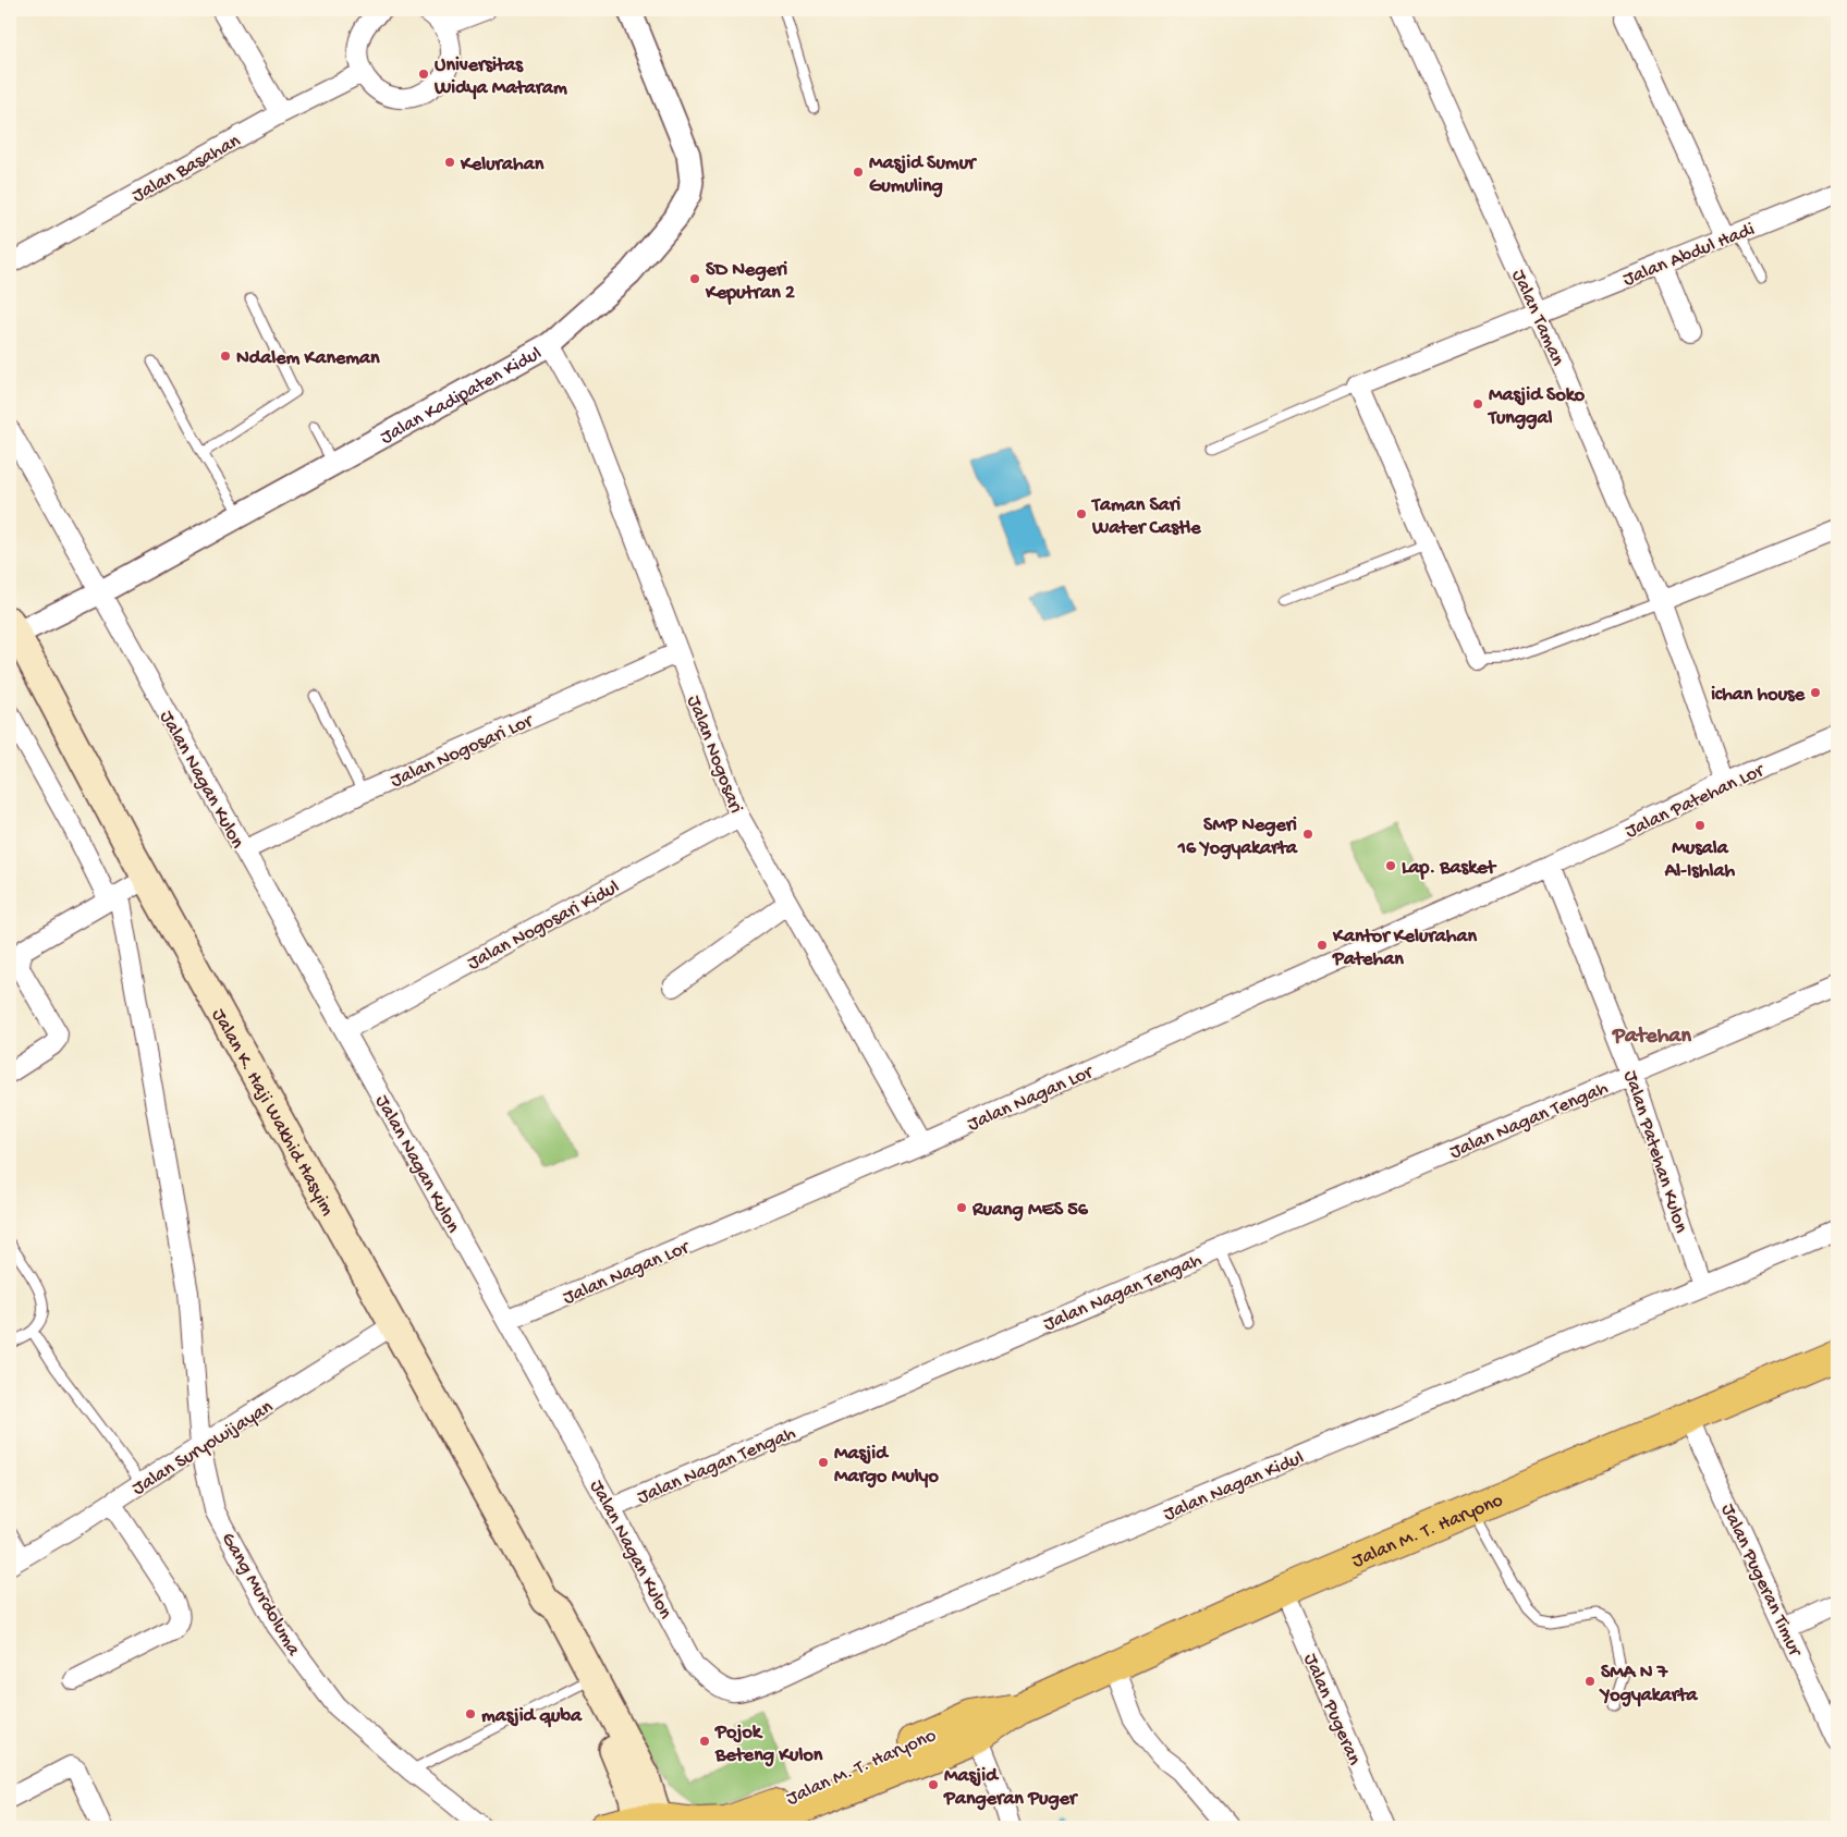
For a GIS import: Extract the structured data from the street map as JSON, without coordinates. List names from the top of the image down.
{
  "streets": {
    "main road": ["Jalan K. Haji Wakhid Hasyim", "Jalan M. T. Haryono"],
    "street": [
      "Jalan Basahan",
      "Jalan Abdul Hadi",
      "Jalan Taman",
      "Jalan Kadipaten Kidul",
      "Jalan Nogosari Lor",
      "Jalan Nogosari",
      "Jalan Nagan Kulon",
      "Jalan Patehan Lor",
      "Jalan Nogosari Kidul",
      "Jalan Nagan Lor",
      "Jalan Nagan Tengah",
      "Jalan Patehan Kulon",
      "Jalan Suryowijayan",
      "Jalan Nagan Kidul",
      "Jalan Pugeran Timur",
      "Gang Murdoluma",
      "Jalan Pugeran"
    ]
  },
  "crossings": [
    ["Jalan Abdul Hadi", "Jalan Taman"],
    ["Jalan Taman", "Jalan Patehan Lor"],
    ["Jalan Kadipaten Kidul", "Jalan Nogosari"],
    ["Jalan Kadipaten Kidul", "Jalan Nagan Kulon"],
    ["Jalan Kadipaten Kidul", "Jalan K. Haji Wakhid Hasyim"],
    ["Jalan Nogosari Lor", "Jalan Nogosari"],
    ["Jalan Nogosari Lor", "Jalan Nagan Kulon"],
    ["Jalan Nogosari", "Jalan Nogosari Kidul"],
    ["Jalan Nogosari", "Jalan Nagan Lor"],
    ["Jalan Nagan Kulon", "Jalan Nogosari Kidul"],
    ["Jalan Nagan Kulon", "Jalan Nagan Lor"],
    ["Jalan Nagan Kulon", "Jalan Nagan Tengah"],
    ["Jalan Nagan Kulon", "Jalan Nagan Kidul"],
    ["Jalan Patehan Lor", "Jalan Nagan Lor"],
    ["Jalan Patehan Lor", "Jalan Patehan Kulon"],
    ["Jalan Nagan Lor", "Jalan Patehan Kulon"],
    ["Jalan K. Haji Wakhid Hasyim", "Jalan Suryowijayan"],
    ["Jalan K. Haji Wakhid Hasyim", "Jalan M. T. Haryono"],
    ["Jalan Nagan Tengah", "Jalan Patehan Kulon"],
    ["Jalan Patehan Kulon", "Jalan Nagan Kidul"],
    ["Jalan Suryowijayan", "Gang Murdoluma"],
    ["Jalan M. T. Haryono", "Jalan Pugeran Timur"],
    ["Jalan M. T. Haryono", "Jalan Pugeran"]
  ],
  "districts": ["Patehan"],
  "places": [
    "Universitas Widya Mataram",
    "Kelurahan",
    "Masjid Sumur Gumuling",
    "SD Negeri Keputran 2",
    "Ndalem Kaneman",
    "Masjid Soko Tunggal",
    "Taman Sari Water Castle",
    "ichan house",
    "Musala Al-Ishlah",
    "SMP Negeri 16 Yogyakarta",
    "Lap. Basket",
    "Kantor Kelurahan Patehan",
    "Ruang MES 56",
    "Masjid Margo Mulyo",
    "SMA N 7 Yogyakarta",
    "masjid quba",
    "Pojok Beteng Kulon",
    "Masjid Pangeran Puger"
  ]
}
